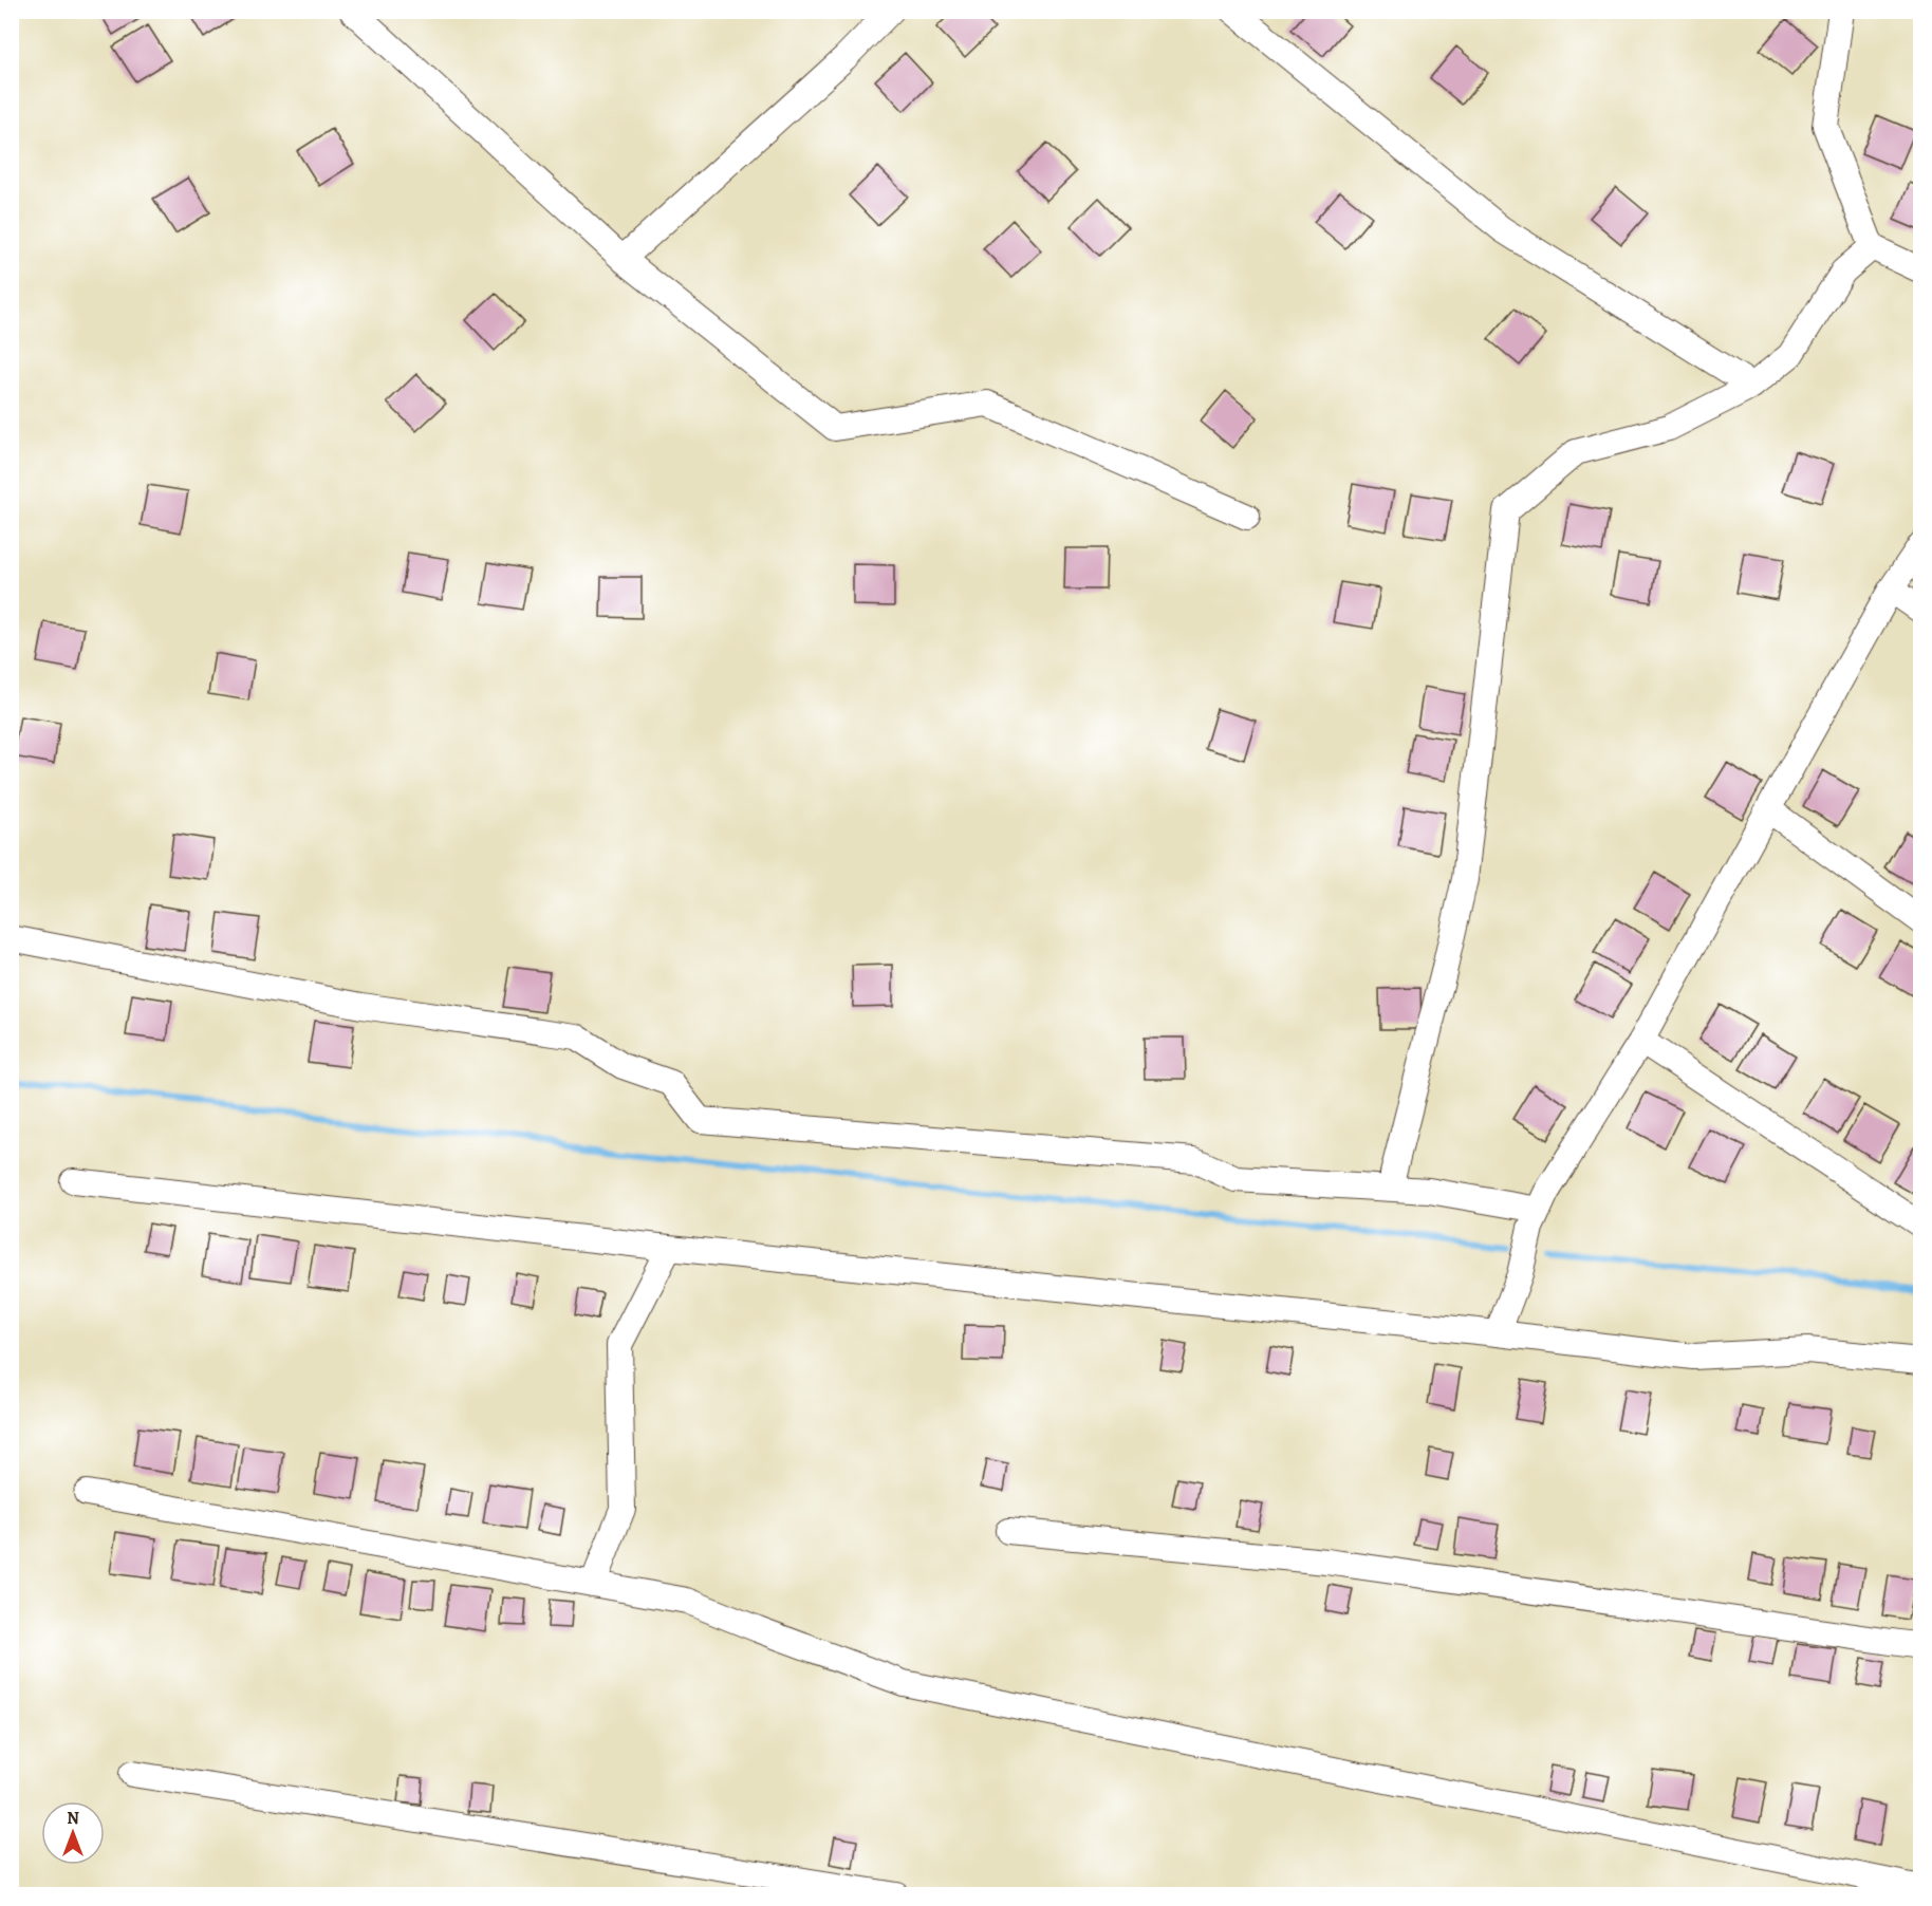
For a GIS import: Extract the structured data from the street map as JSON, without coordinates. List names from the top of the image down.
{
  "north": "top"
}
